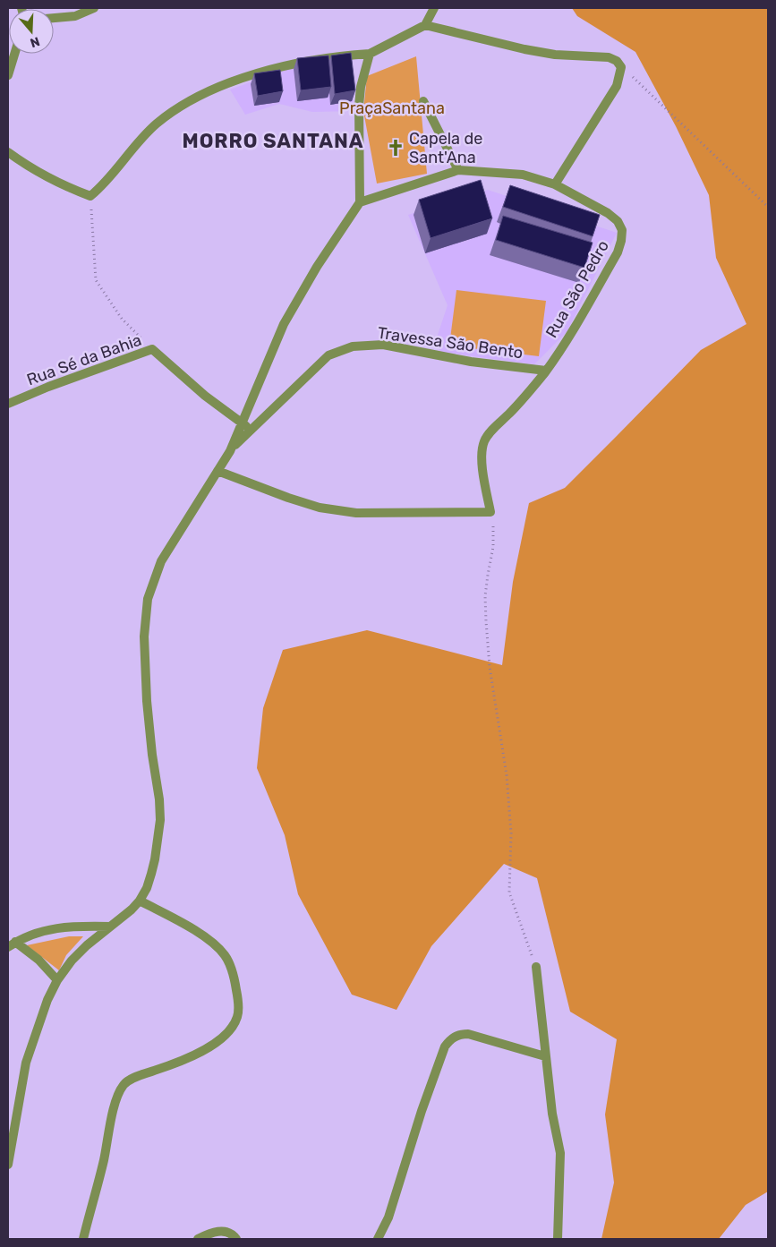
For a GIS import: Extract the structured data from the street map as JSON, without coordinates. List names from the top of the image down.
{
  "streets": {
    "street": ["Rua São Pedro", "Travessa São Bento", "Rua Sé da Bahia"]
  },
  "crossings": [
    ["Rua São Pedro", "Travessa São Bento"],
    ["Travessa São Bento", "Rua Sé da Bahia"]
  ],
  "districts": ["MORRO SANTANA"],
  "parks": ["PraçaSantana"],
  "places": {
    "church": ["Capela de Sant'Ana"]
  },
  "north": "bottom"
}
